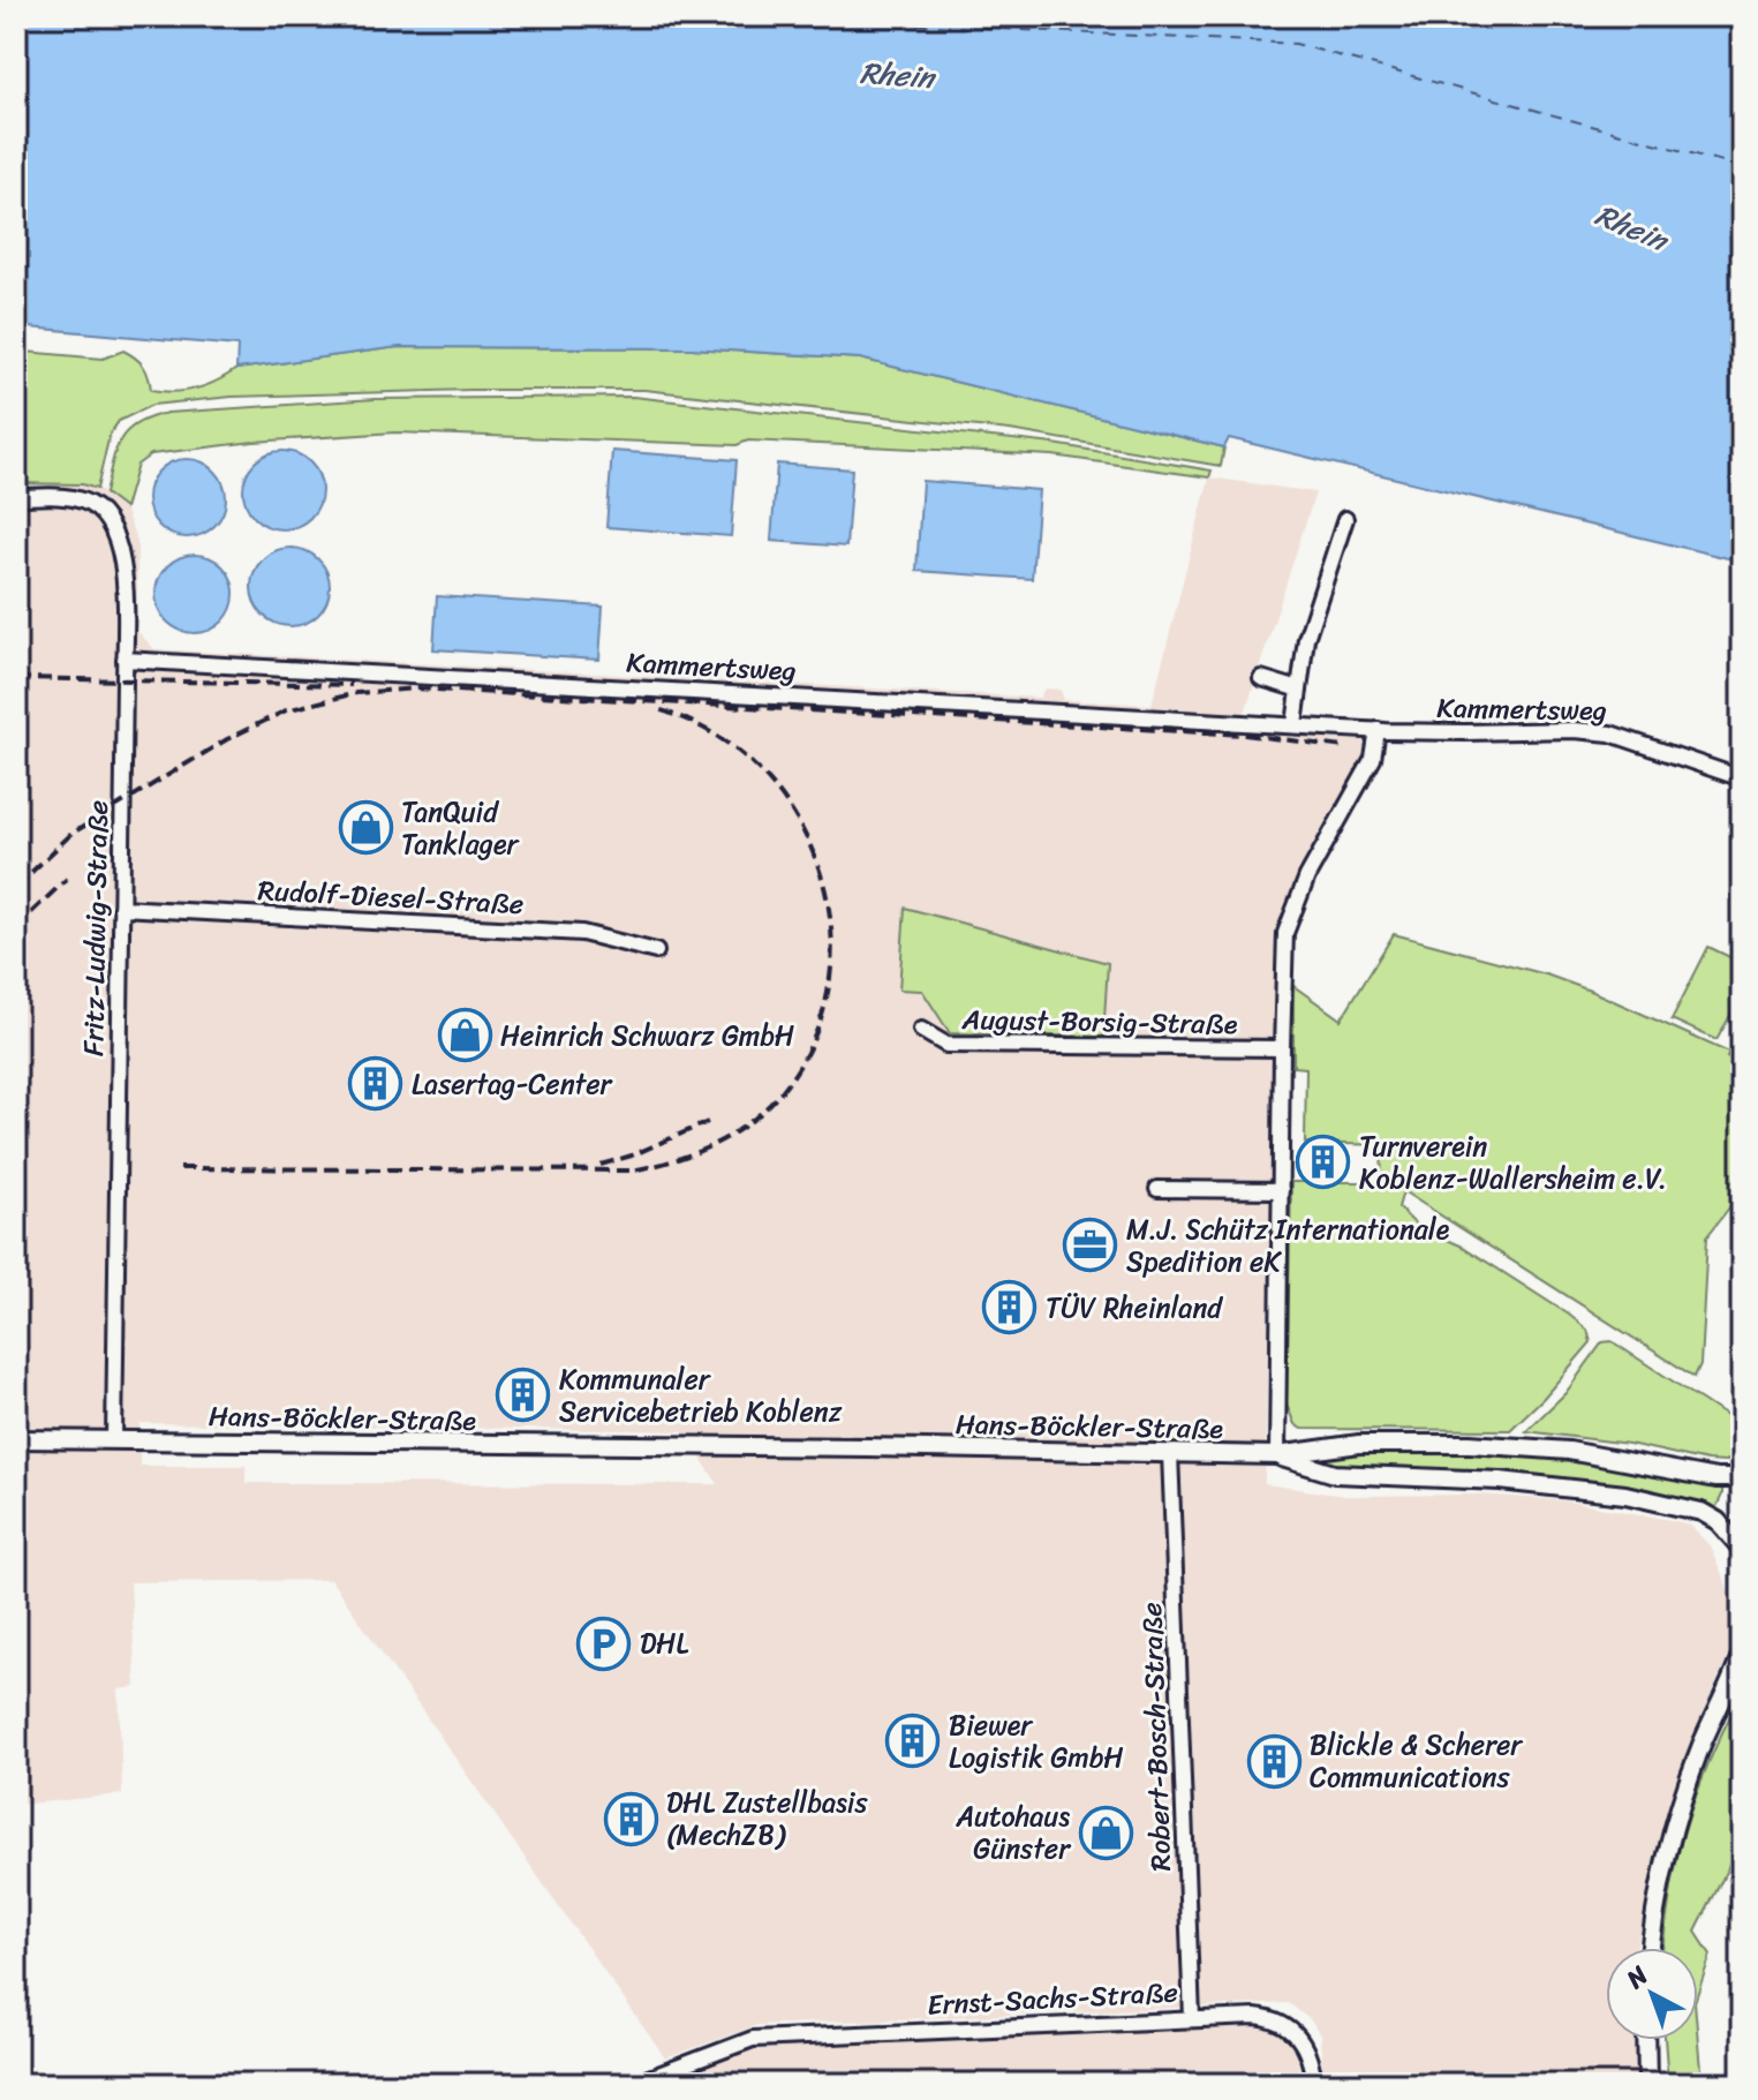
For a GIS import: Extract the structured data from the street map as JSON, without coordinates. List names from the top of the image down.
{
  "streets": {
    "main road": ["Hans-Böckler-Straße"],
    "street": [
      "Kammertsweg",
      "Rudolf-Diesel-Straße",
      "Fritz-Ludwig-Straße",
      "August-Borsig-Straße",
      "Robert-Bosch-Straße",
      "Ernst-Sachs-Straße"
    ]
  },
  "crossings": [
    ["Kammertsweg", "Fritz-Ludwig-Straße"],
    ["Rudolf-Diesel-Straße", "Fritz-Ludwig-Straße"],
    ["Fritz-Ludwig-Straße", "Hans-Böckler-Straße"],
    ["Hans-Böckler-Straße", "Robert-Bosch-Straße"],
    ["Robert-Bosch-Straße", "Ernst-Sachs-Straße"]
  ],
  "water": ["Rhein"],
  "places": {
    "shop": ["TanQuid Tanklager", "Heinrich Schwarz GmbH", "Autohaus Günster"],
    "building": [
      "Lasertag-Center",
      "Turnverein Koblenz-Wallersheim e.V.",
      "TÜV Rheinland",
      "Kommunaler Servicebetrieb Koblenz",
      "Biewer Logistik GmbH",
      "Blickle & Scherer Communications",
      "DHL Zustellbasis (MechZB)"
    ],
    "office": ["M.J. Schütz Internationale Spedition eK"],
    "parking": ["DHL"]
  },
  "north": "top left"
}
